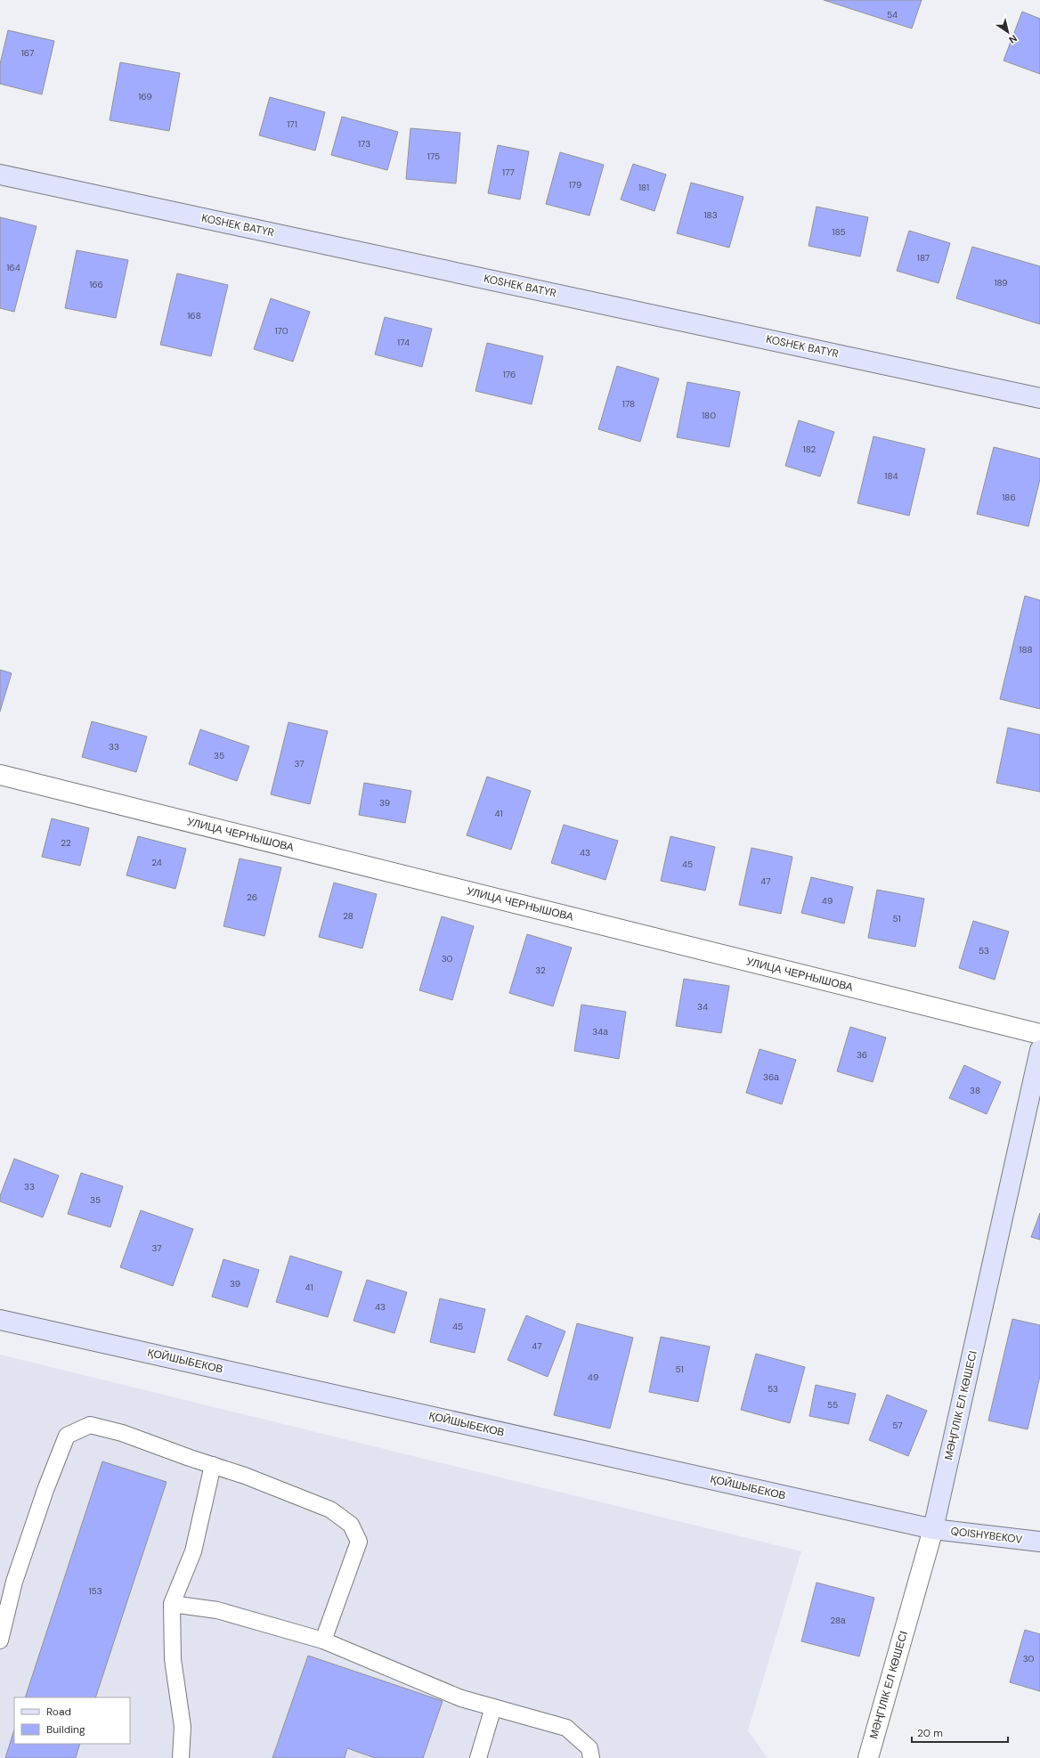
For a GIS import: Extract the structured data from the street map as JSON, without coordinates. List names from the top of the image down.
{
  "streets": {
    "street": [
      "KOSHEK BATYR",
      "УЛИЦА ЧЕРНЫШОВА",
      "ҚОЙШЫБЕКОВ",
      "МӘҢГІЛІК ЕЛ КӨШЕСІ",
      "QOISHYBEKOV"
    ]
  },
  "crossings": [
    ["ҚОЙШЫБЕКОВ", "МӘҢГІЛІК ЕЛ КӨШЕСІ"],
    ["ҚОЙШЫБЕКОВ", "QOISHYBEKOV"],
    ["МӘҢГІЛІК ЕЛ КӨШЕСІ", "QOISHYBEKOV"]
  ],
  "house_numbers": [
    "54",
    "167",
    "169",
    "171",
    "173",
    "175",
    "177",
    "179",
    "181",
    "183",
    "185",
    "187",
    "164",
    "189",
    "166",
    "168",
    "170",
    "174",
    "176",
    "178",
    "180",
    "182",
    "184",
    "186",
    "188",
    "33",
    "35",
    "37",
    "39",
    "41",
    "22",
    "43",
    "24",
    "45",
    "47",
    "26",
    "49",
    "28",
    "51",
    "53",
    "30",
    "32",
    "34",
    "34а",
    "36",
    "36а",
    "38",
    "33",
    "35",
    "37",
    "39",
    "41",
    "43",
    "45",
    "47",
    "51",
    "49",
    "53",
    "55",
    "57",
    "153",
    "28а",
    "30"
  ],
  "legend": ["Road", "Building"],
  "scale_bar": "20 m",
  "north": "bottom right"
}
